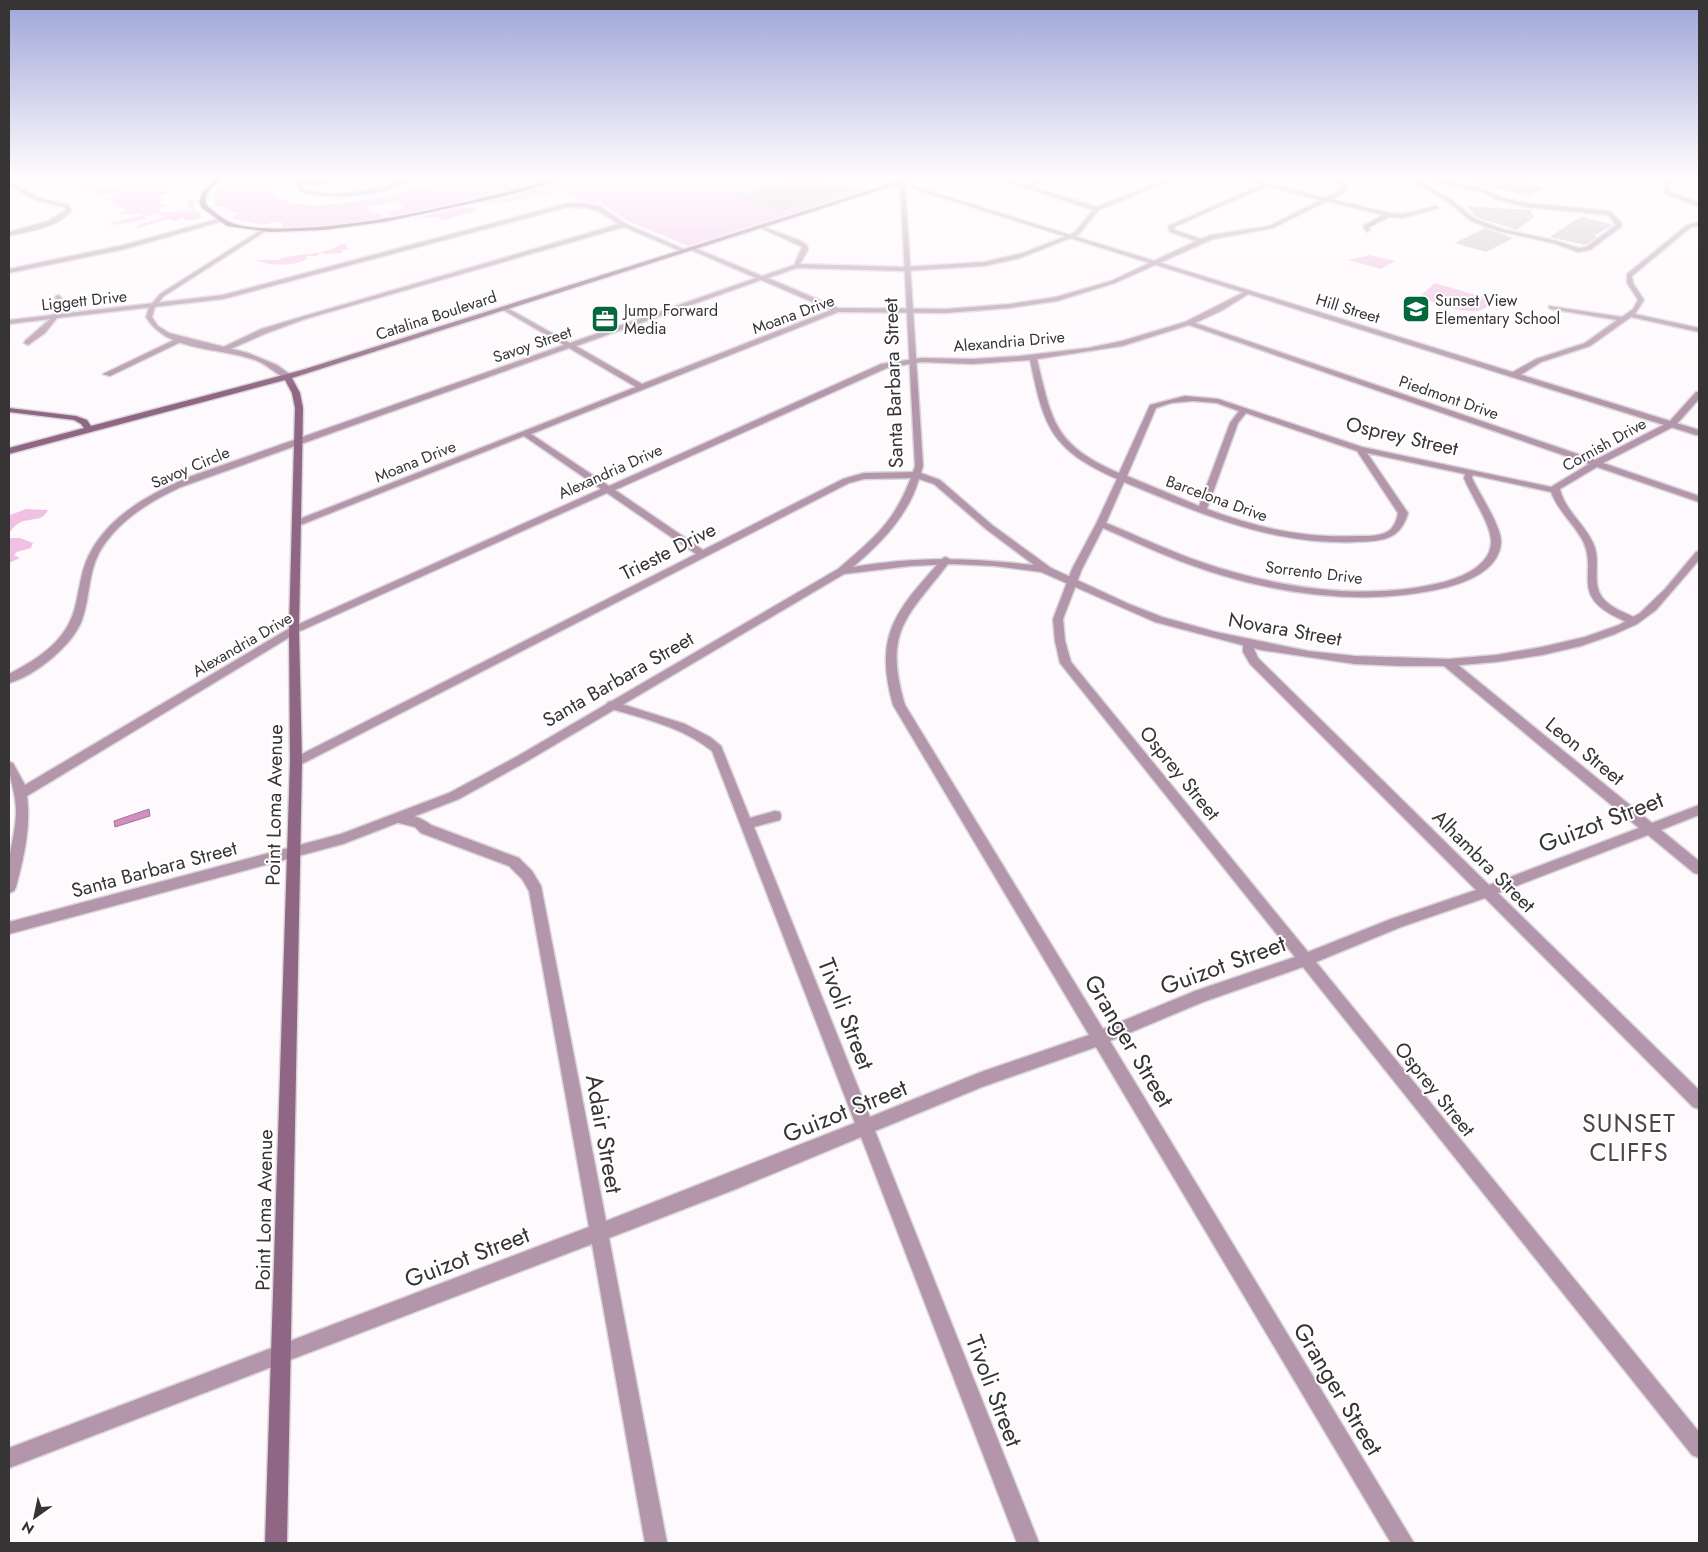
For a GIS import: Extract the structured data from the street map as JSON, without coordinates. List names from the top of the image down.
{
  "streets": {
    "main road": ["Catalina Boulevard", "Point Loma Avenue"],
    "street": [
      "Liggett Drive",
      "Hill Street",
      "Moana Drive",
      "Alexandria Drive",
      "Savoy Street",
      "Santa Barbara Street",
      "Piedmont Drive",
      "Osprey Street",
      "Cornish Drive",
      "Savoy Circle",
      "Barcelona Drive",
      "Trieste Drive",
      "Sorrento Drive",
      "Novara Street",
      "Leon Street",
      "Guizot Street",
      "Alhambra Street",
      "Tivoli Street",
      "Granger Street",
      "Adair Street"
    ]
  },
  "crossings": [
    ["Hill Street", "Moana Drive"],
    ["Hill Street", "Alexandria Drive"],
    ["Hill Street", "Cornish Drive"],
    ["Moana Drive", "Santa Barbara Street"],
    ["Moana Drive", "Point Loma Avenue"],
    ["Catalina Boulevard", "Point Loma Avenue"],
    ["Alexandria Drive", "Santa Barbara Street"],
    ["Alexandria Drive", "Piedmont Drive"],
    ["Alexandria Drive", "Barcelona Drive"],
    ["Alexandria Drive", "Point Loma Avenue"],
    ["Savoy Street", "Savoy Circle"],
    ["Savoy Street", "Point Loma Avenue"],
    ["Santa Barbara Street", "Trieste Drive"],
    ["Santa Barbara Street", "Novara Street"],
    ["Santa Barbara Street", "Point Loma Avenue"],
    ["Santa Barbara Street", "Tivoli Street"],
    ["Santa Barbara Street", "Adair Street"],
    ["Piedmont Drive", "Cornish Drive"],
    ["Osprey Street", "Cornish Drive"],
    ["Osprey Street", "Barcelona Drive"],
    ["Osprey Street", "Sorrento Drive"],
    ["Osprey Street", "Novara Street"],
    ["Osprey Street", "Guizot Street"],
    ["Cornish Drive", "Novara Street"],
    ["Savoy Circle", "Point Loma Avenue"],
    ["Trieste Drive", "Novara Street"],
    ["Trieste Drive", "Point Loma Avenue"],
    ["Novara Street", "Leon Street"],
    ["Novara Street", "Alhambra Street"],
    ["Novara Street", "Granger Street"],
    ["Leon Street", "Guizot Street"],
    ["Point Loma Avenue", "Guizot Street"],
    ["Guizot Street", "Alhambra Street"],
    ["Guizot Street", "Tivoli Street"],
    ["Guizot Street", "Granger Street"],
    ["Guizot Street", "Adair Street"]
  ],
  "districts": ["SUNSET CLIFFS"],
  "places": {
    "school or university": ["Sunset View Elementary School"],
    "office": ["Jump Forward Media"]
  },
  "north": "bottom left"
}
